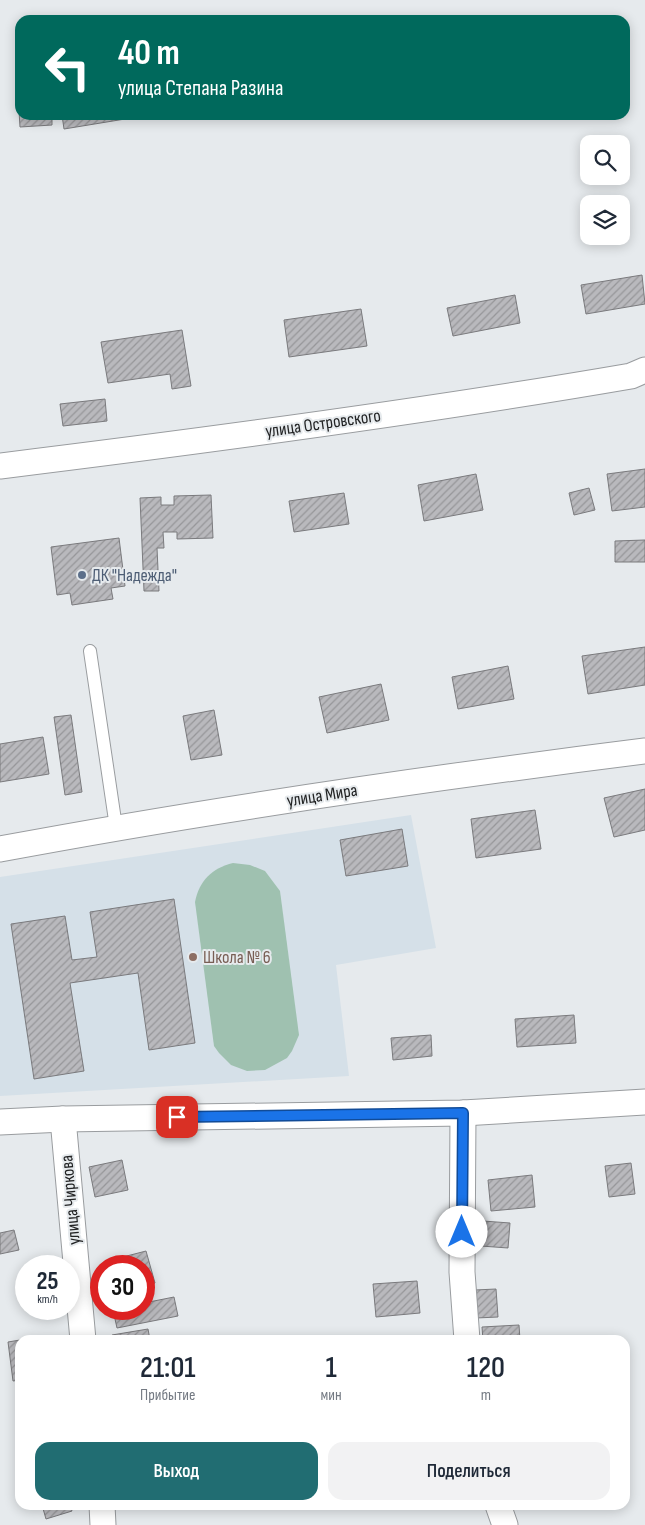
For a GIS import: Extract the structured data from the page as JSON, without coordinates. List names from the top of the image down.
{
  "streets": {
    "street": ["улица Островского", "улица Мира", "улица Чиркова"]
  },
  "places": ["ДК \"Надежда\"", "Школа № 6"],
  "page": {
    "turn": ["40 m", "улица Степана Разина"],
    "speed": "25 km/h",
    "limit": "30",
    "eta": [
      "21:01",
      "Прибытие",
      "1",
      "мин",
      "120",
      "m"
    ],
    "buttons": ["Выход", "Поделиться"]
  }
}
